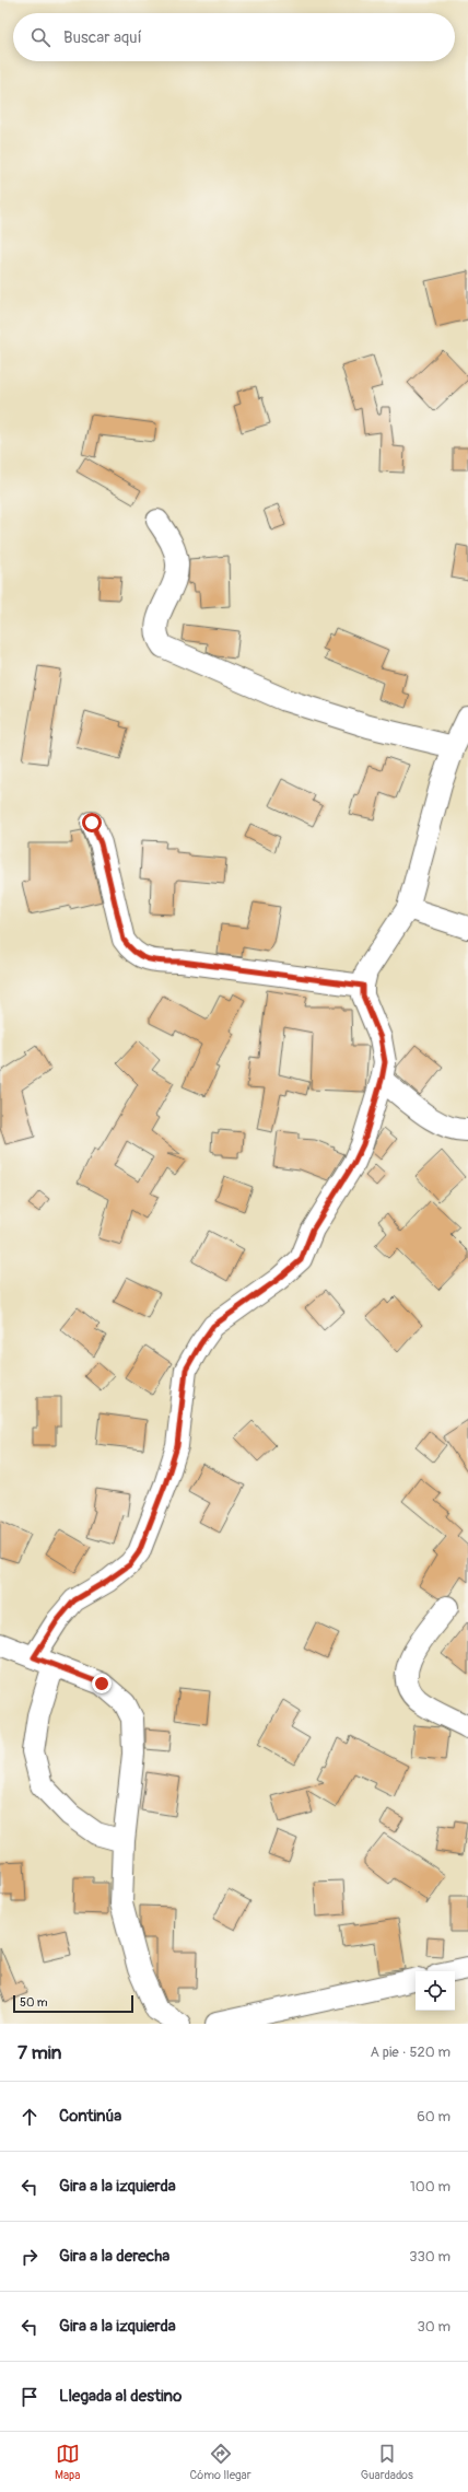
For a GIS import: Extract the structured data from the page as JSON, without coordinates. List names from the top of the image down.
{
  "scale_bar": "50 m",
  "page": {
    "search": "Buscar aquí",
    "scale": "50 m",
    "heading": ["7 min", "A pie · 520 m"],
    "list": [
      ["Continúa", "60 m"],
      ["Gira a la izquierda", "100 m"],
      ["Gira a la derecha", "330 m"],
      ["Gira a la izquierda", "30 m"],
      "Llegada al destino"
    ],
    "nav": ["Mapa", "Cómo llegar", "Guardados"]
  }
}
